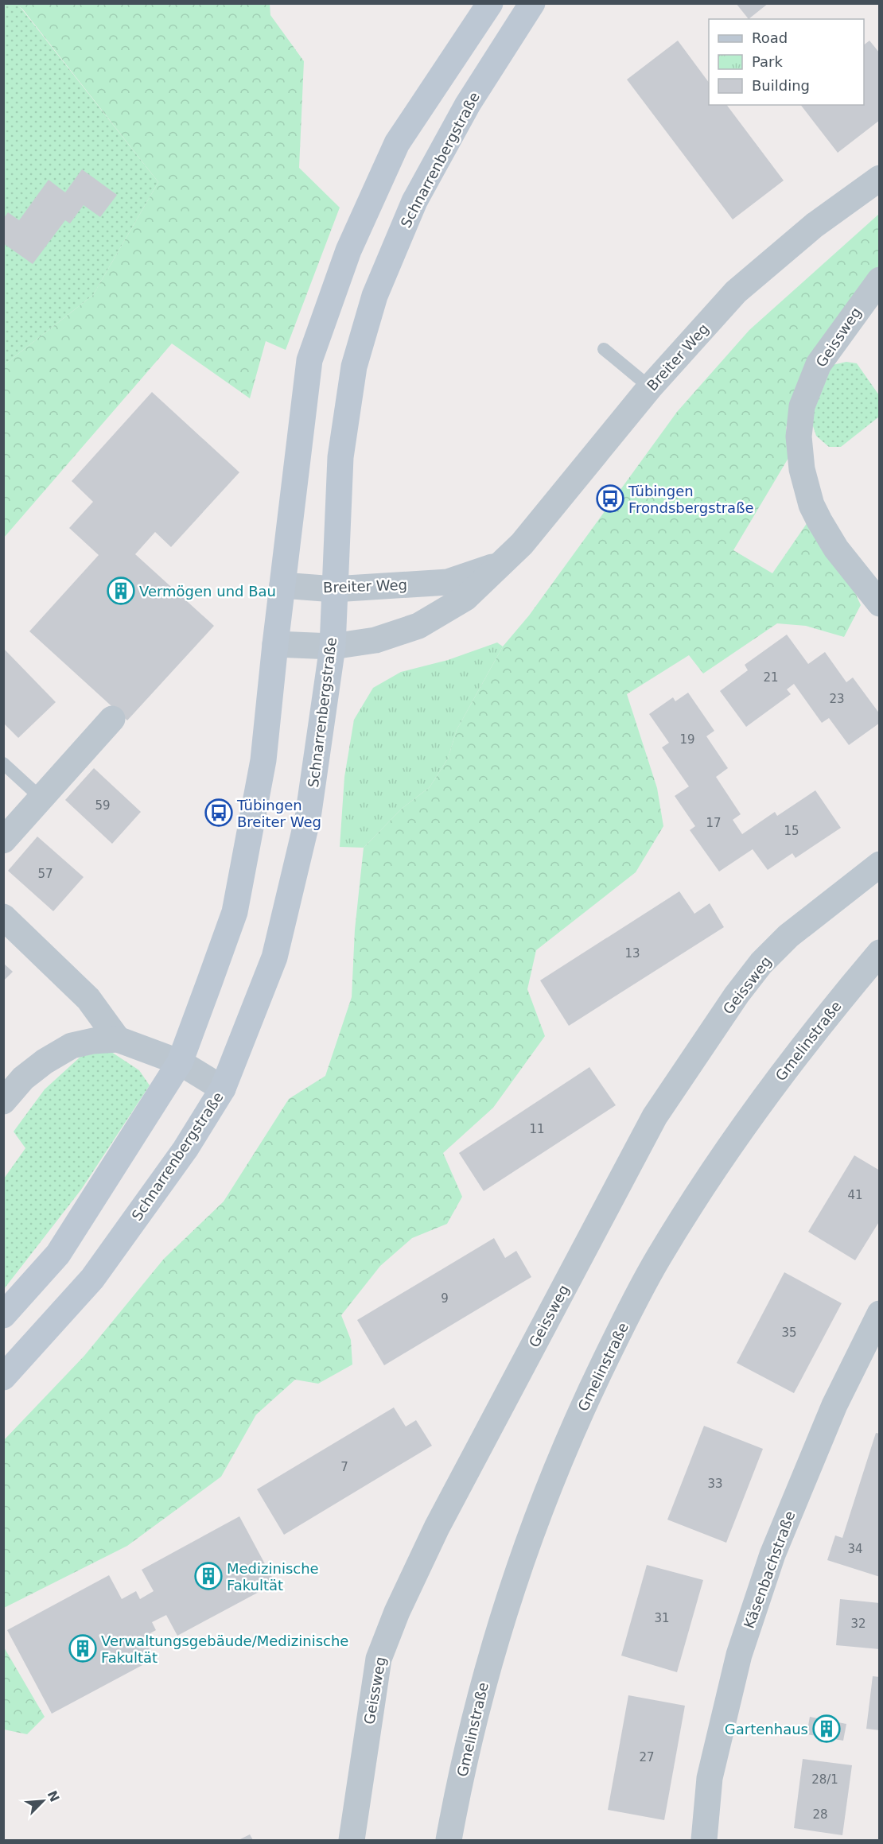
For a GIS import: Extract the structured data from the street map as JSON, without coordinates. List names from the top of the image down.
{
  "streets": {
    "street": [
      "Schnarrenbergstraße",
      "Geissweg",
      "Breiter Weg",
      "Gmelinstraße",
      "Käsenbachstraße"
    ]
  },
  "crossings": [
    ["Schnarrenbergstraße", "Breiter Weg"]
  ],
  "places": {
    "bus stop": ["Tübingen Frondsbergstraße", "Tübingen Breiter Weg"],
    "building": [
      "Vermögen und Bau",
      "Medizinische Fakultät",
      "Verwaltungsgebäude/Medizinische Fakultät",
      "Gartenhaus"
    ]
  },
  "house_numbers": [
    "21",
    "23",
    "19",
    "59",
    "17",
    "15",
    "57",
    "13",
    "11",
    "41",
    "9",
    "35",
    "7",
    "33",
    "34",
    "31",
    "32",
    "27",
    "28/1",
    "28"
  ],
  "legend": ["Road", "Park", "Building"],
  "north": "top right"
}
